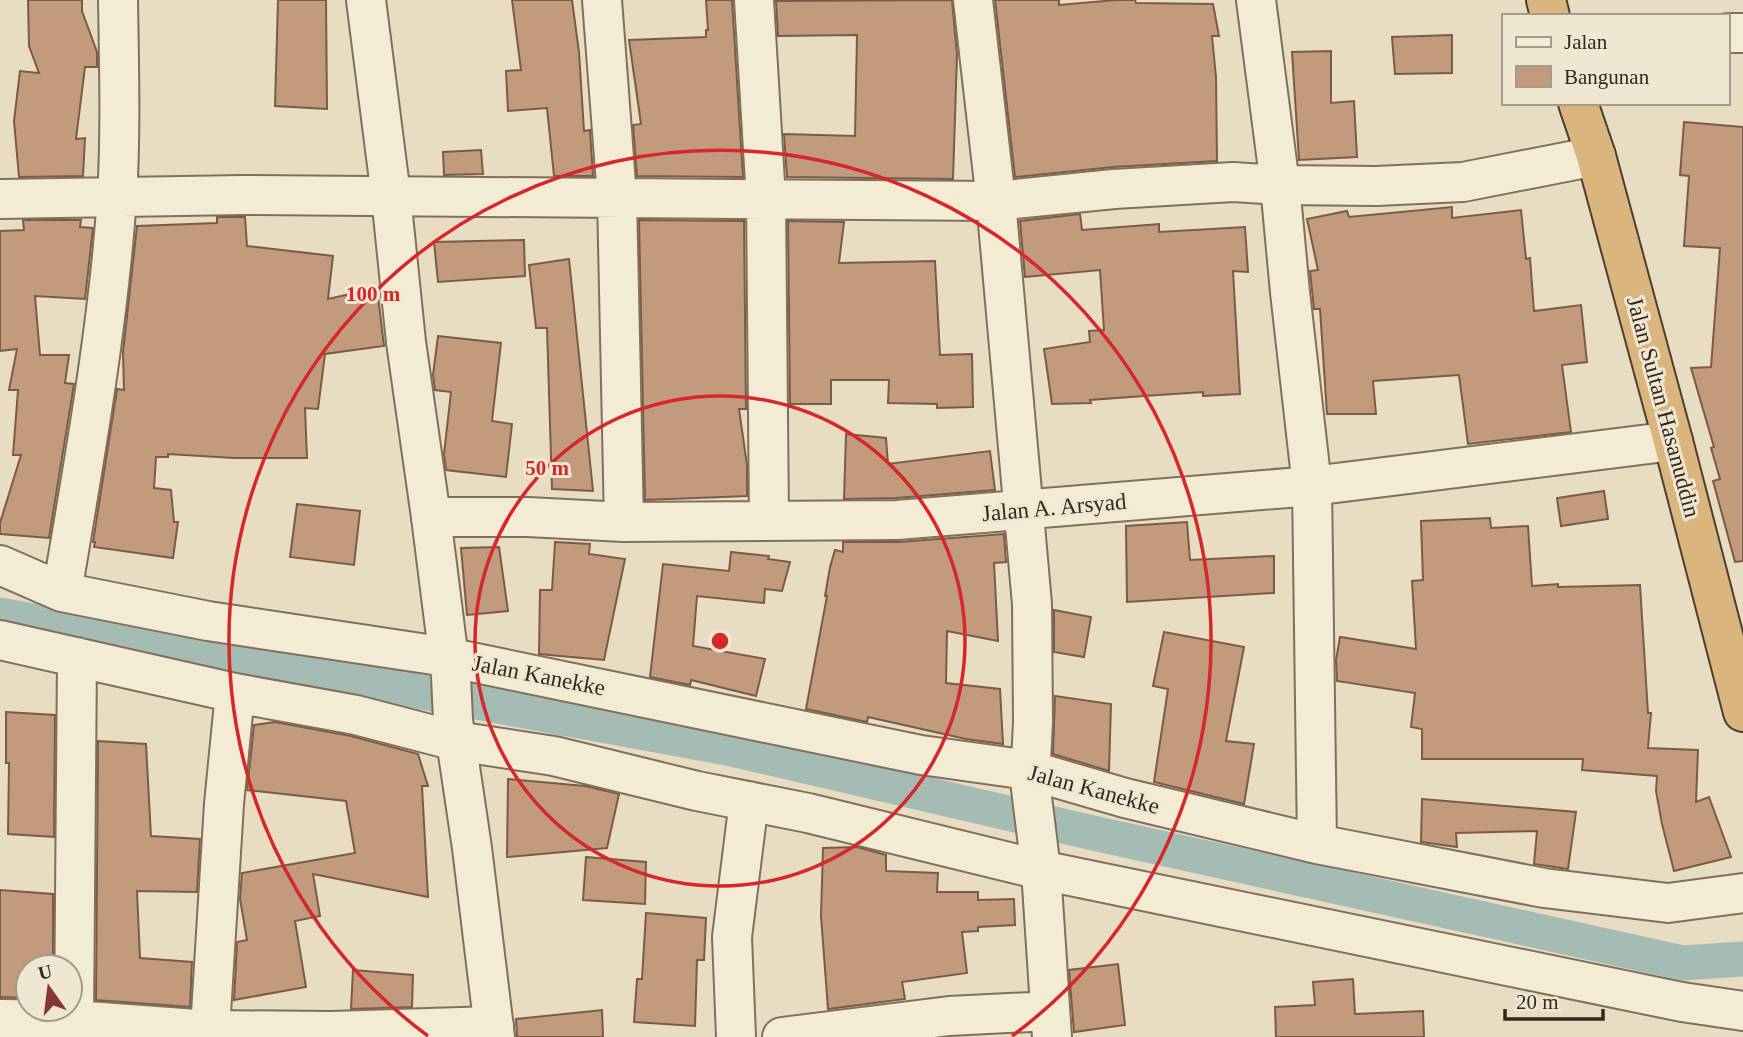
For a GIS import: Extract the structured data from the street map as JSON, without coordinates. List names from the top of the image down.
{
  "streets": {
    "highway": ["Jalan Sultan Hasanuddin"],
    "street": ["Jalan A. Arsyad", "Jalan Kanekke"]
  },
  "crossings": [
    ["Jalan Sultan Hasanuddin", "Jalan A. Arsyad"]
  ],
  "legend": ["Jalan", "Bangunan"],
  "scale_bar": "20 m",
  "north": "top",
  "rings": ["100 m", "50 m"]
}
